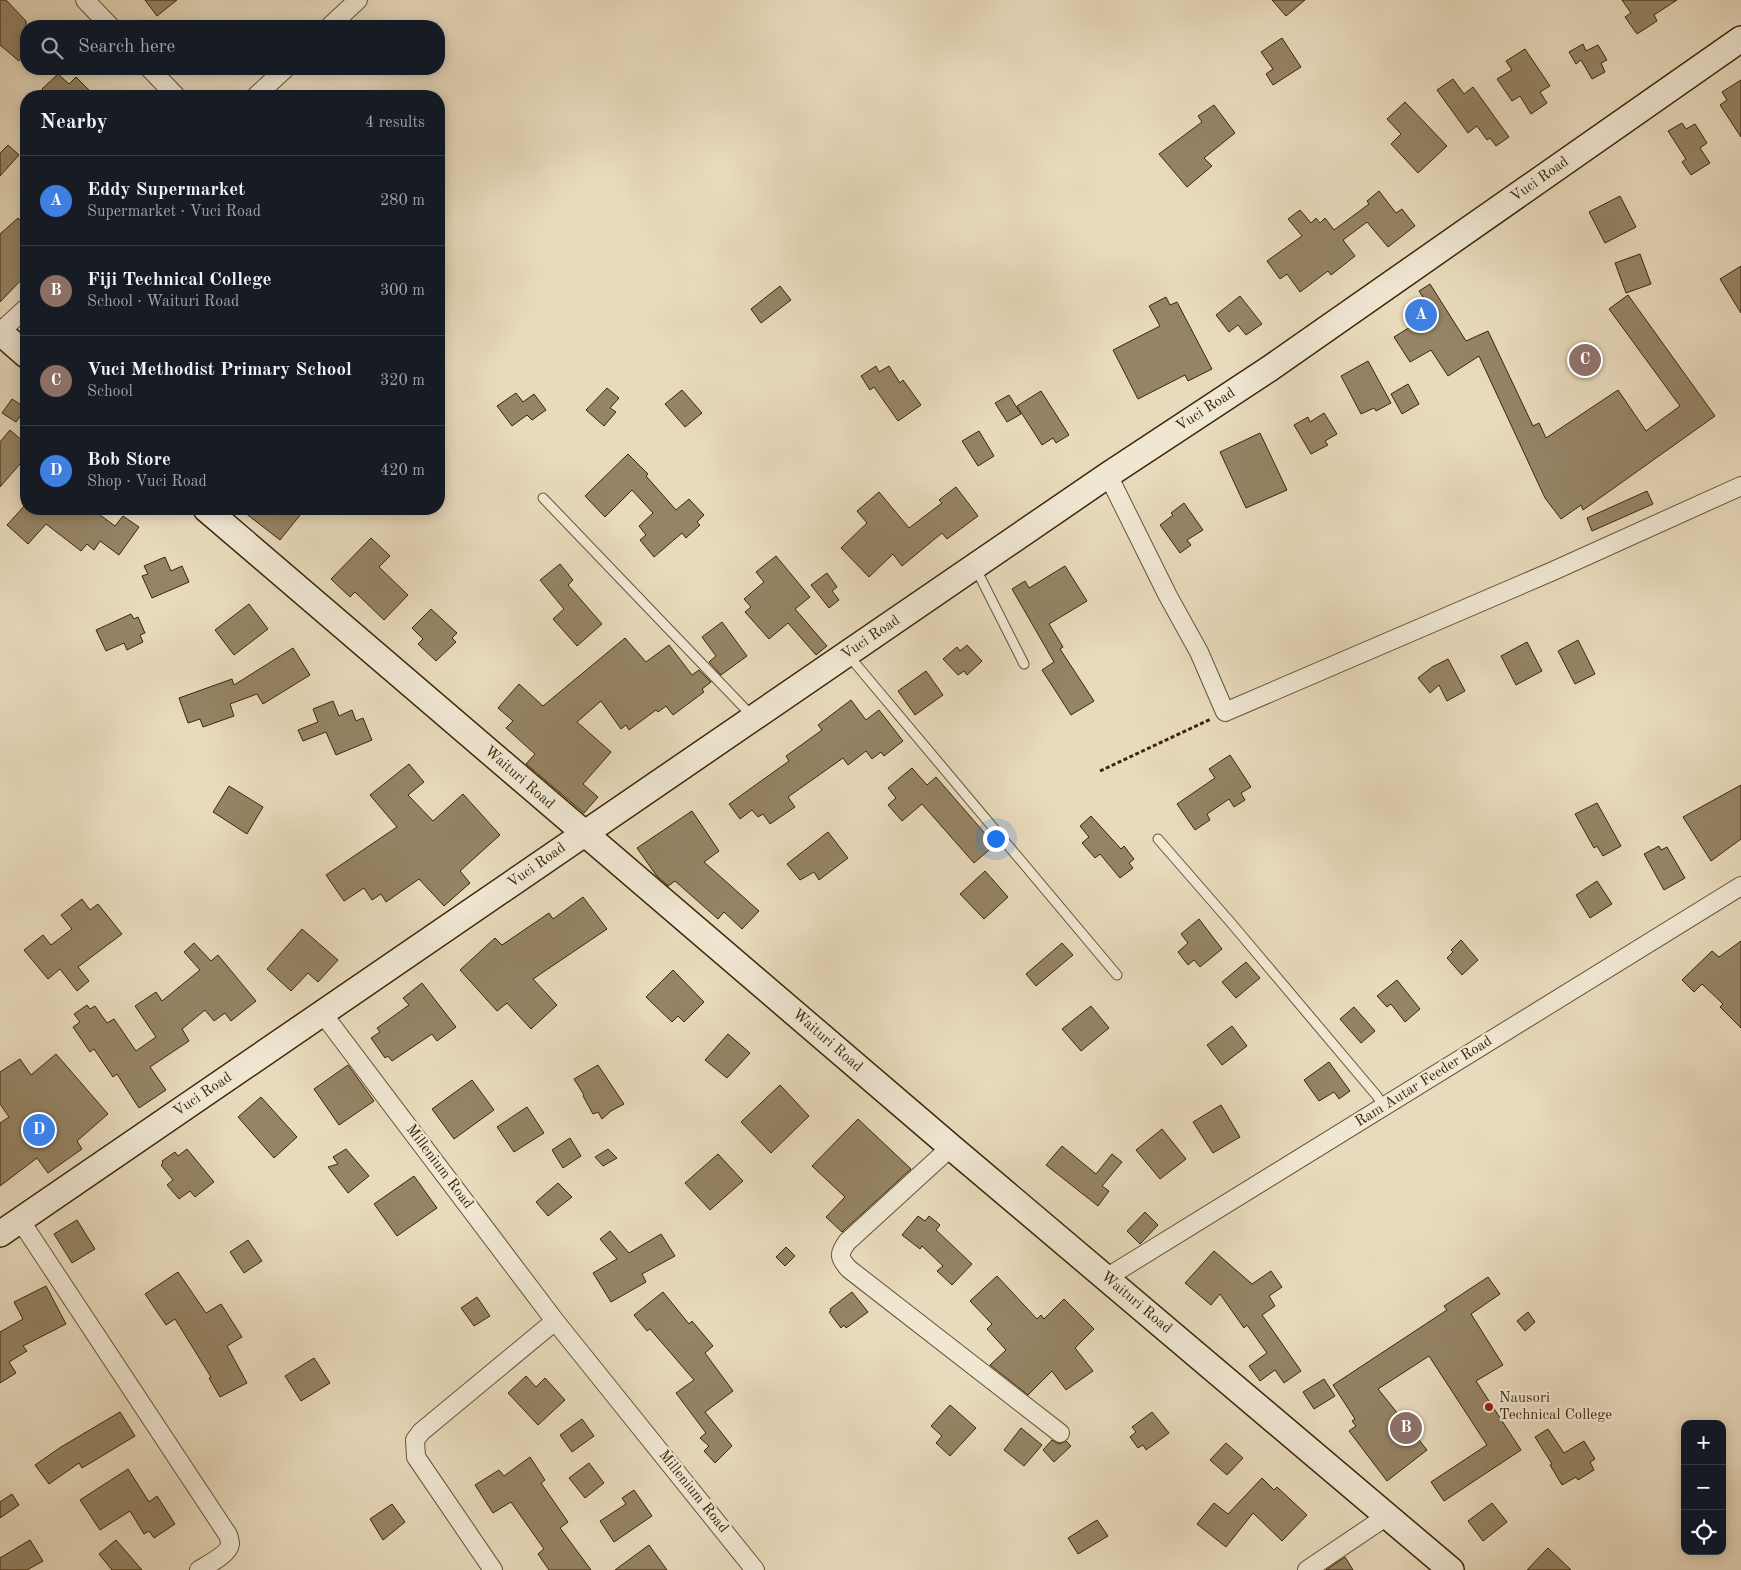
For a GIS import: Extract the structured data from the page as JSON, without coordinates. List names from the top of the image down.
{
  "streets": {
    "main road": ["Vuci Road", "Waituri Road"],
    "street": ["Ram Autar Feeder Road", "Millenium Road"]
  },
  "crossings": [
    ["Vuci Road", "Waituri Road"],
    ["Vuci Road", "Millenium Road"],
    ["Waituri Road", "Ram Autar Feeder Road"]
  ],
  "places": ["Nausori Technical College"],
  "page": {
    "search": "Search here",
    "heading": ["Nearby", "4 results"],
    "list": [
      {
        "mark": "A",
        "name": "Eddy Supermarket",
        "note": "Supermarket · Vuci Road",
        "value": "280 m"
      },
      {
        "mark": "B",
        "name": "Fiji Technical College",
        "note": "School · Waituri Road",
        "value": "300 m"
      },
      {
        "mark": "C",
        "name": "Vuci Methodist Primary School",
        "note": "School",
        "value": "320 m"
      },
      {
        "mark": "D",
        "name": "Bob Store",
        "note": "Shop · Vuci Road",
        "value": "420 m"
      }
    ],
    "pins": [
      "A",
      "C",
      "D",
      "B"
    ],
    "map_buttons": ["+", "−"]
  }
}
